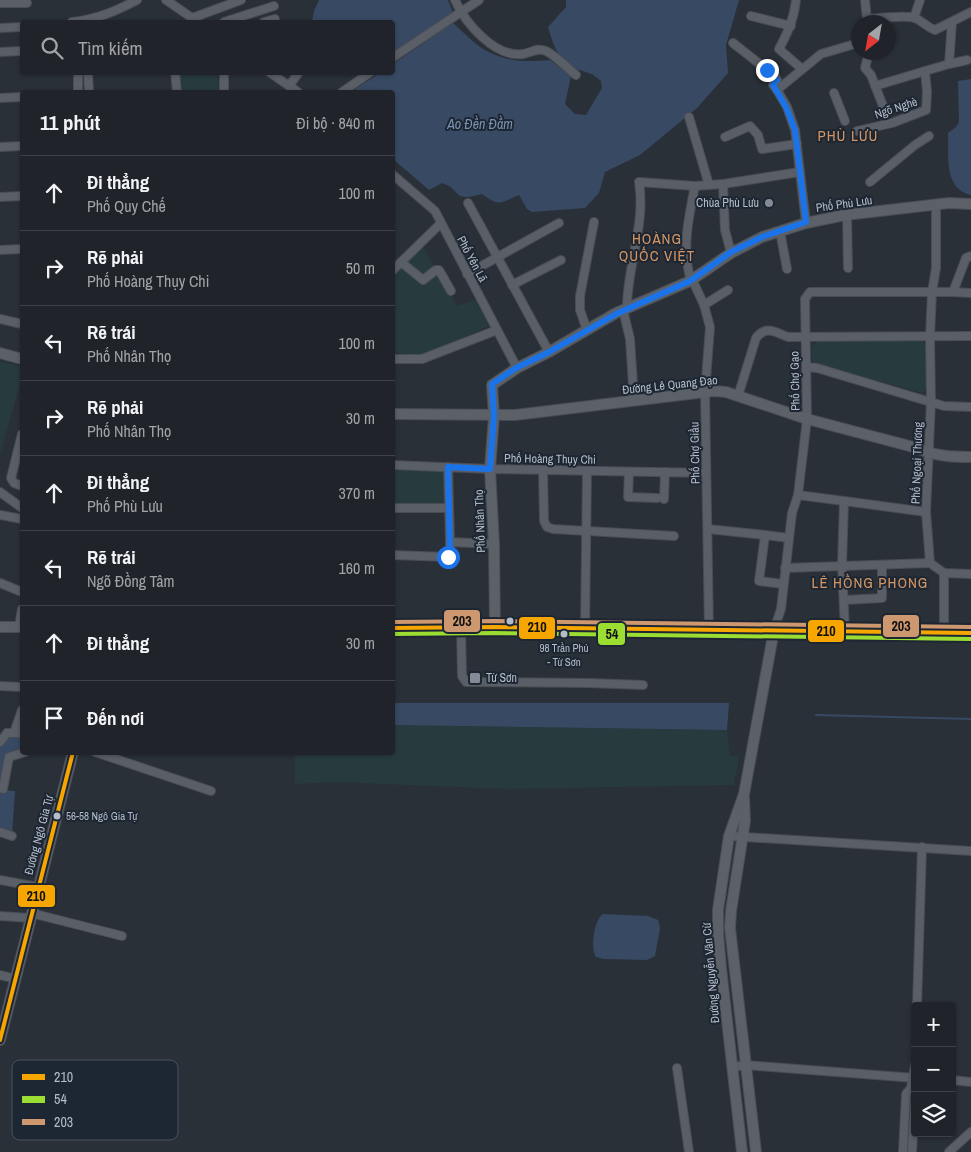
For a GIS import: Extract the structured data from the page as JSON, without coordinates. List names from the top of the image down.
{
  "streets": {
    "main road": [
      "Phố Phù Lưu",
      "Đường Lê Quang Đạo",
      "Phố Nhân Thọ",
      "Đường Ngô Gia Tự",
      "Đường Nguyễn Văn Cừ"
    ],
    "street": [
      "Ngõ Nghè",
      "Phố Yên Lã",
      "Phố Chợ Gạo",
      "Phố Chợ Giầu",
      "Phố Hoàng Thụy Chi",
      "Phố Ngoại Thương"
    ]
  },
  "crossings": [
    ["Phố Phù Lưu", "Phố Yên Lã"],
    ["Phố Phù Lưu", "Phố Chợ Giầu"],
    ["Phố Phù Lưu", "Phố Ngoại Thương"],
    ["Phố Phù Lưu", "Phố Nhân Thọ"],
    ["Phố Yên Lã", "Phố Nhân Thọ"],
    ["Phố Chợ Gạo", "Đường Lê Quang Đạo"],
    ["Phố Chợ Gạo", "Phố Ngoại Thương"],
    ["Phố Chợ Gạo", "Đường Nguyễn Văn Cừ"],
    ["Đường Lê Quang Đạo", "Phố Chợ Giầu"],
    ["Đường Lê Quang Đạo", "Phố Ngoại Thương"],
    ["Đường Lê Quang Đạo", "Phố Nhân Thọ"],
    ["Phố Chợ Giầu", "Phố Hoàng Thụy Chi"],
    ["Phố Hoàng Thụy Chi", "Phố Nhân Thọ"]
  ],
  "districts": ["PHÙ LƯU", "HOÀNG QUỐC VIỆT", "LÊ HỒNG PHONG"],
  "water": ["Ao Đền Đầm"],
  "places": {
    "other": ["Chùa Phù Lưu", "98 Trần Phú - Từ Sơn", "56-58 Ngô Gia Tự"],
    "transit": ["Từ Sơn"]
  },
  "lines": ["transit line 203", "transit line 210", "transit line 54"],
  "legend": ["210", "54", "203"],
  "north": "bottom left",
  "page": {
    "search": "Tìm kiếm",
    "heading": ["11 phút", "Đi bộ · 840 m"],
    "list": [
      ["Đi thẳng", "Phố Quy Chế", "100 m"],
      ["Rẽ phải", "Phố Hoàng Thụy Chi", "50 m"],
      ["Rẽ trái", "Phố Nhân Thọ", "100 m"],
      ["Rẽ phải", "Phố Nhân Thọ", "30 m"],
      ["Đi thẳng", "Phố Phù Lưu", "370 m"],
      ["Rẽ trái", "Ngõ Đồng Tâm", "160 m"],
      ["Đi thẳng", "30 m"],
      "Đến nơi"
    ],
    "map_buttons": ["+", "−"]
  }
}
